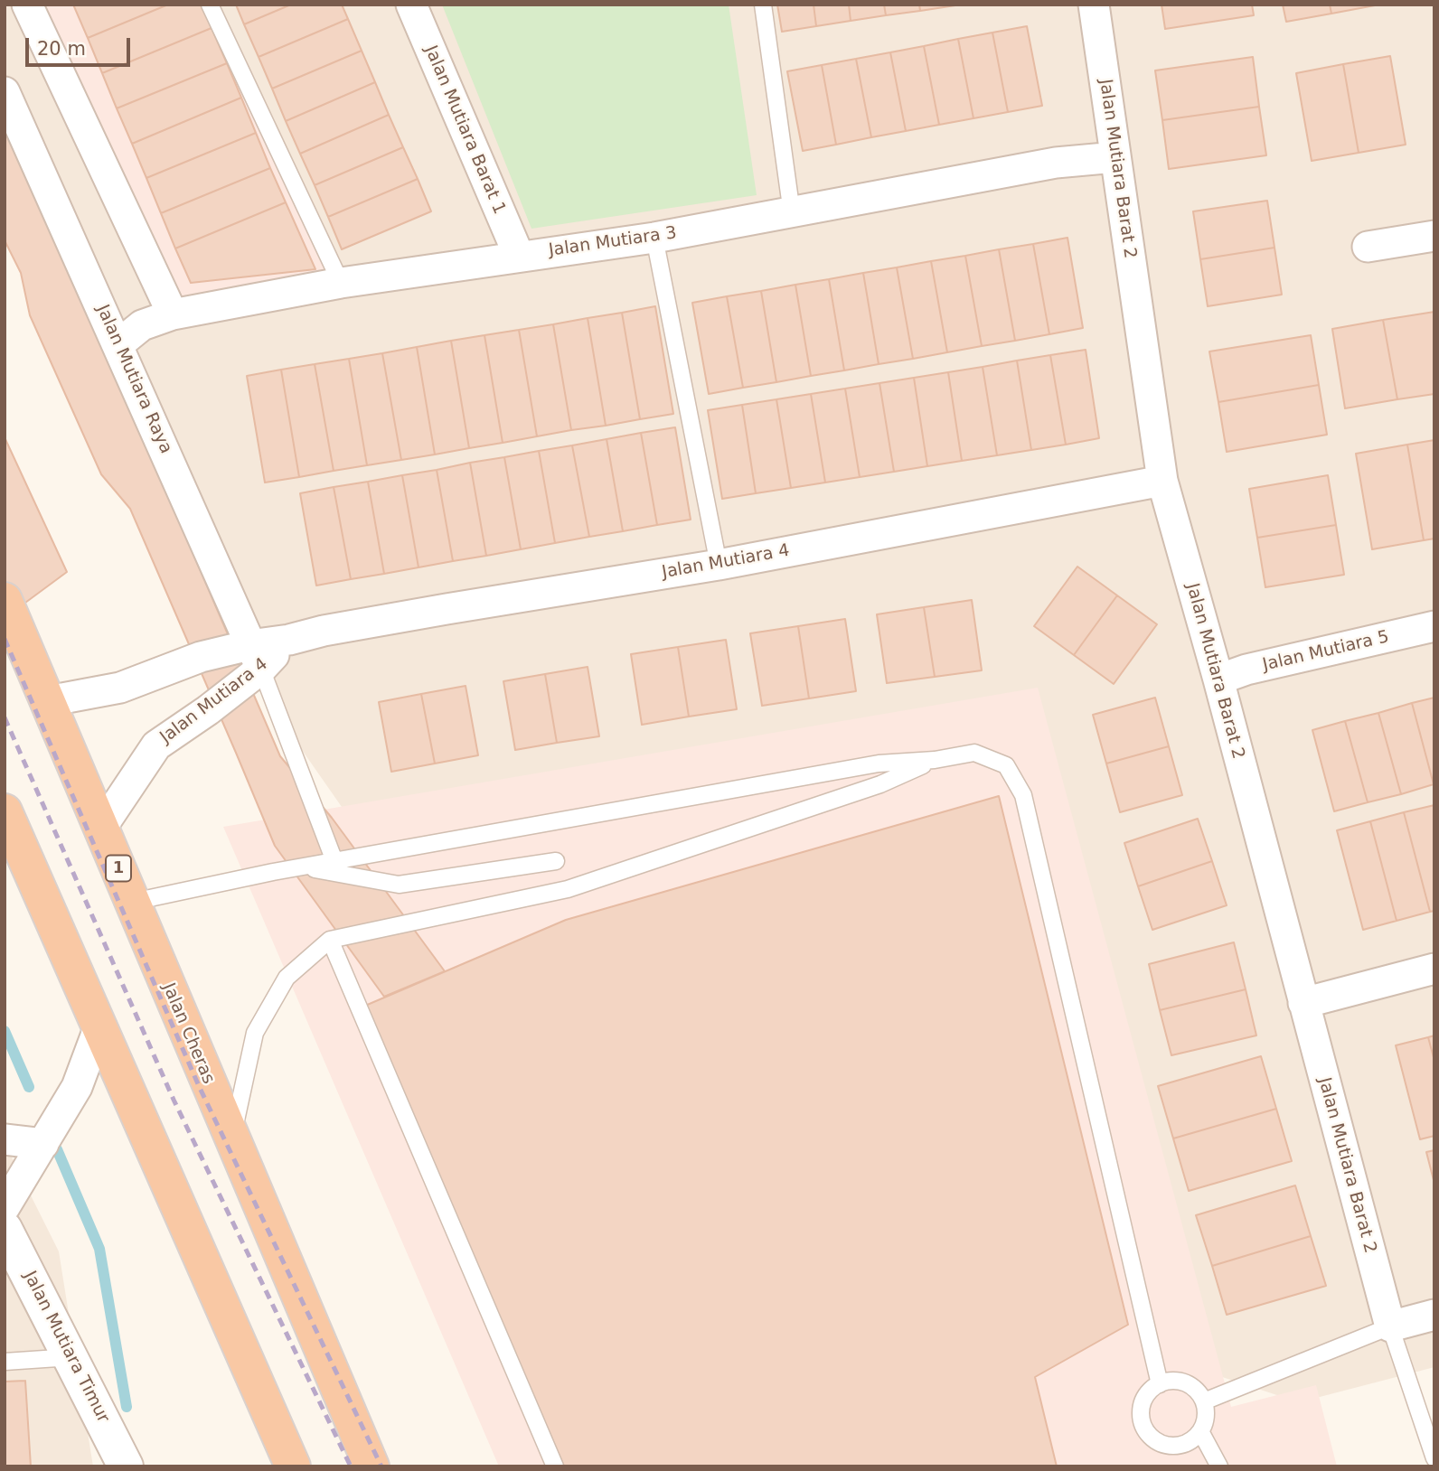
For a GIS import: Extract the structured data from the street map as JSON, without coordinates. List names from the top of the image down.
{
  "streets": {
    "highway": ["1", "Jalan Cheras"],
    "street": [
      "Jalan Mutiara Barat 1",
      "Jalan Mutiara Barat 2",
      "Jalan Mutiara 3",
      "Jalan Mutiara Raya",
      "Jalan Mutiara 4",
      "Jalan Mutiara 5",
      "Jalan Mutiara Timur"
    ]
  },
  "crossings": [
    ["Jalan Mutiara Barat 1", "Jalan Mutiara 3"],
    ["Jalan Mutiara Barat 2", "Jalan Mutiara 3"],
    ["Jalan Mutiara Barat 2", "Jalan Mutiara 4"],
    ["Jalan Mutiara Barat 2", "Jalan Mutiara 5"],
    ["Jalan Mutiara 3", "Jalan Mutiara Raya"],
    ["Jalan Mutiara Raya", "Jalan Mutiara 4"],
    ["Jalan Mutiara 4", "Jalan Cheras"]
  ],
  "scale_bar": "20 m"
}
